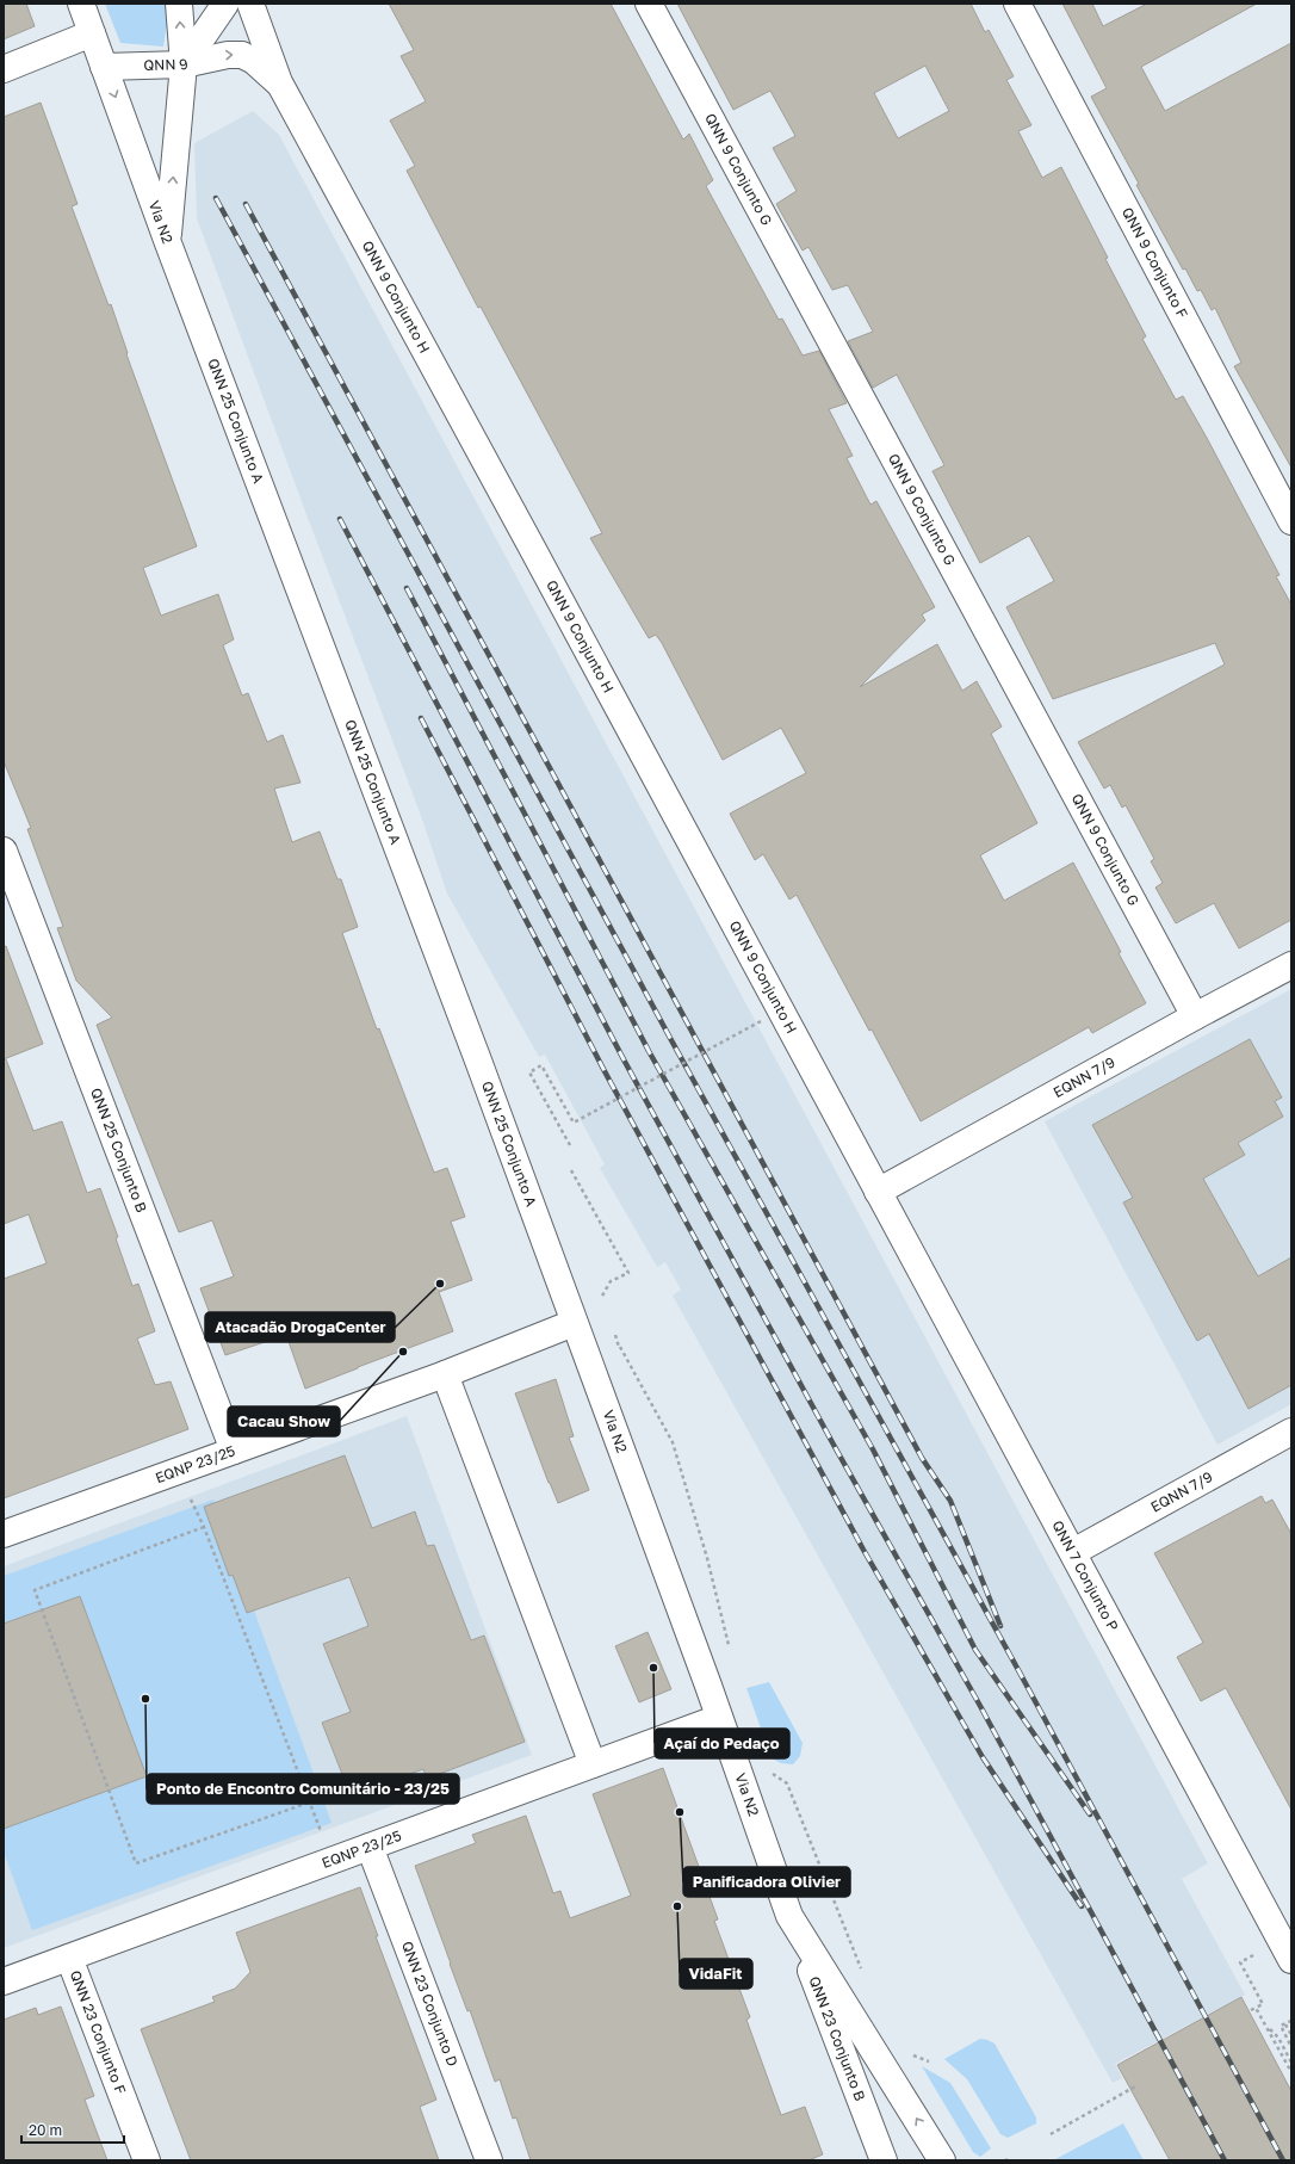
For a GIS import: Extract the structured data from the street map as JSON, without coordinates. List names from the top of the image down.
{
  "streets": {
    "street": [
      "QNN 9",
      "QNN 9 Conjunto G",
      "Via N2",
      "QNN 9 Conjunto F",
      "QNN 9 Conjunto H",
      "QNN 25 Conjunto A",
      "EQNN 7/9",
      "QNN 25 Conjunto B",
      "EQNP 23/25",
      "QNN 7 Conjunto P",
      "QNN 23 Conjunto D",
      "QNN 23 Conjunto F",
      "QNN 23 Conjunto B"
    ]
  },
  "crossings": [
    ["QNN 9", "Via N2"],
    ["QNN 9", "QNN 9 Conjunto H"],
    ["QNN 9 Conjunto G", "EQNN 7/9"],
    ["Via N2", "QNN 9 Conjunto H"],
    ["Via N2", "QNN 25 Conjunto A"],
    ["Via N2", "EQNP 23/25"],
    ["Via N2", "QNN 23 Conjunto B"],
    ["QNN 9 Conjunto H", "EQNN 7/9"],
    ["QNN 9 Conjunto H", "QNN 7 Conjunto P"],
    ["QNN 25 Conjunto A", "EQNP 23/25"],
    ["EQNN 7/9", "QNN 7 Conjunto P"],
    ["QNN 25 Conjunto B", "EQNP 23/25"],
    ["EQNP 23/25", "QNN 23 Conjunto D"],
    ["EQNP 23/25", "QNN 23 Conjunto F"]
  ],
  "places": [
    "Atacadão DrogaCenter",
    "Cacau Show",
    "Açaí do Pedaço",
    "Ponto de Encontro Comunitário - 23/25",
    "Panificadora Olivier",
    "VidaFit"
  ],
  "scale_bar": "20 m"
}
